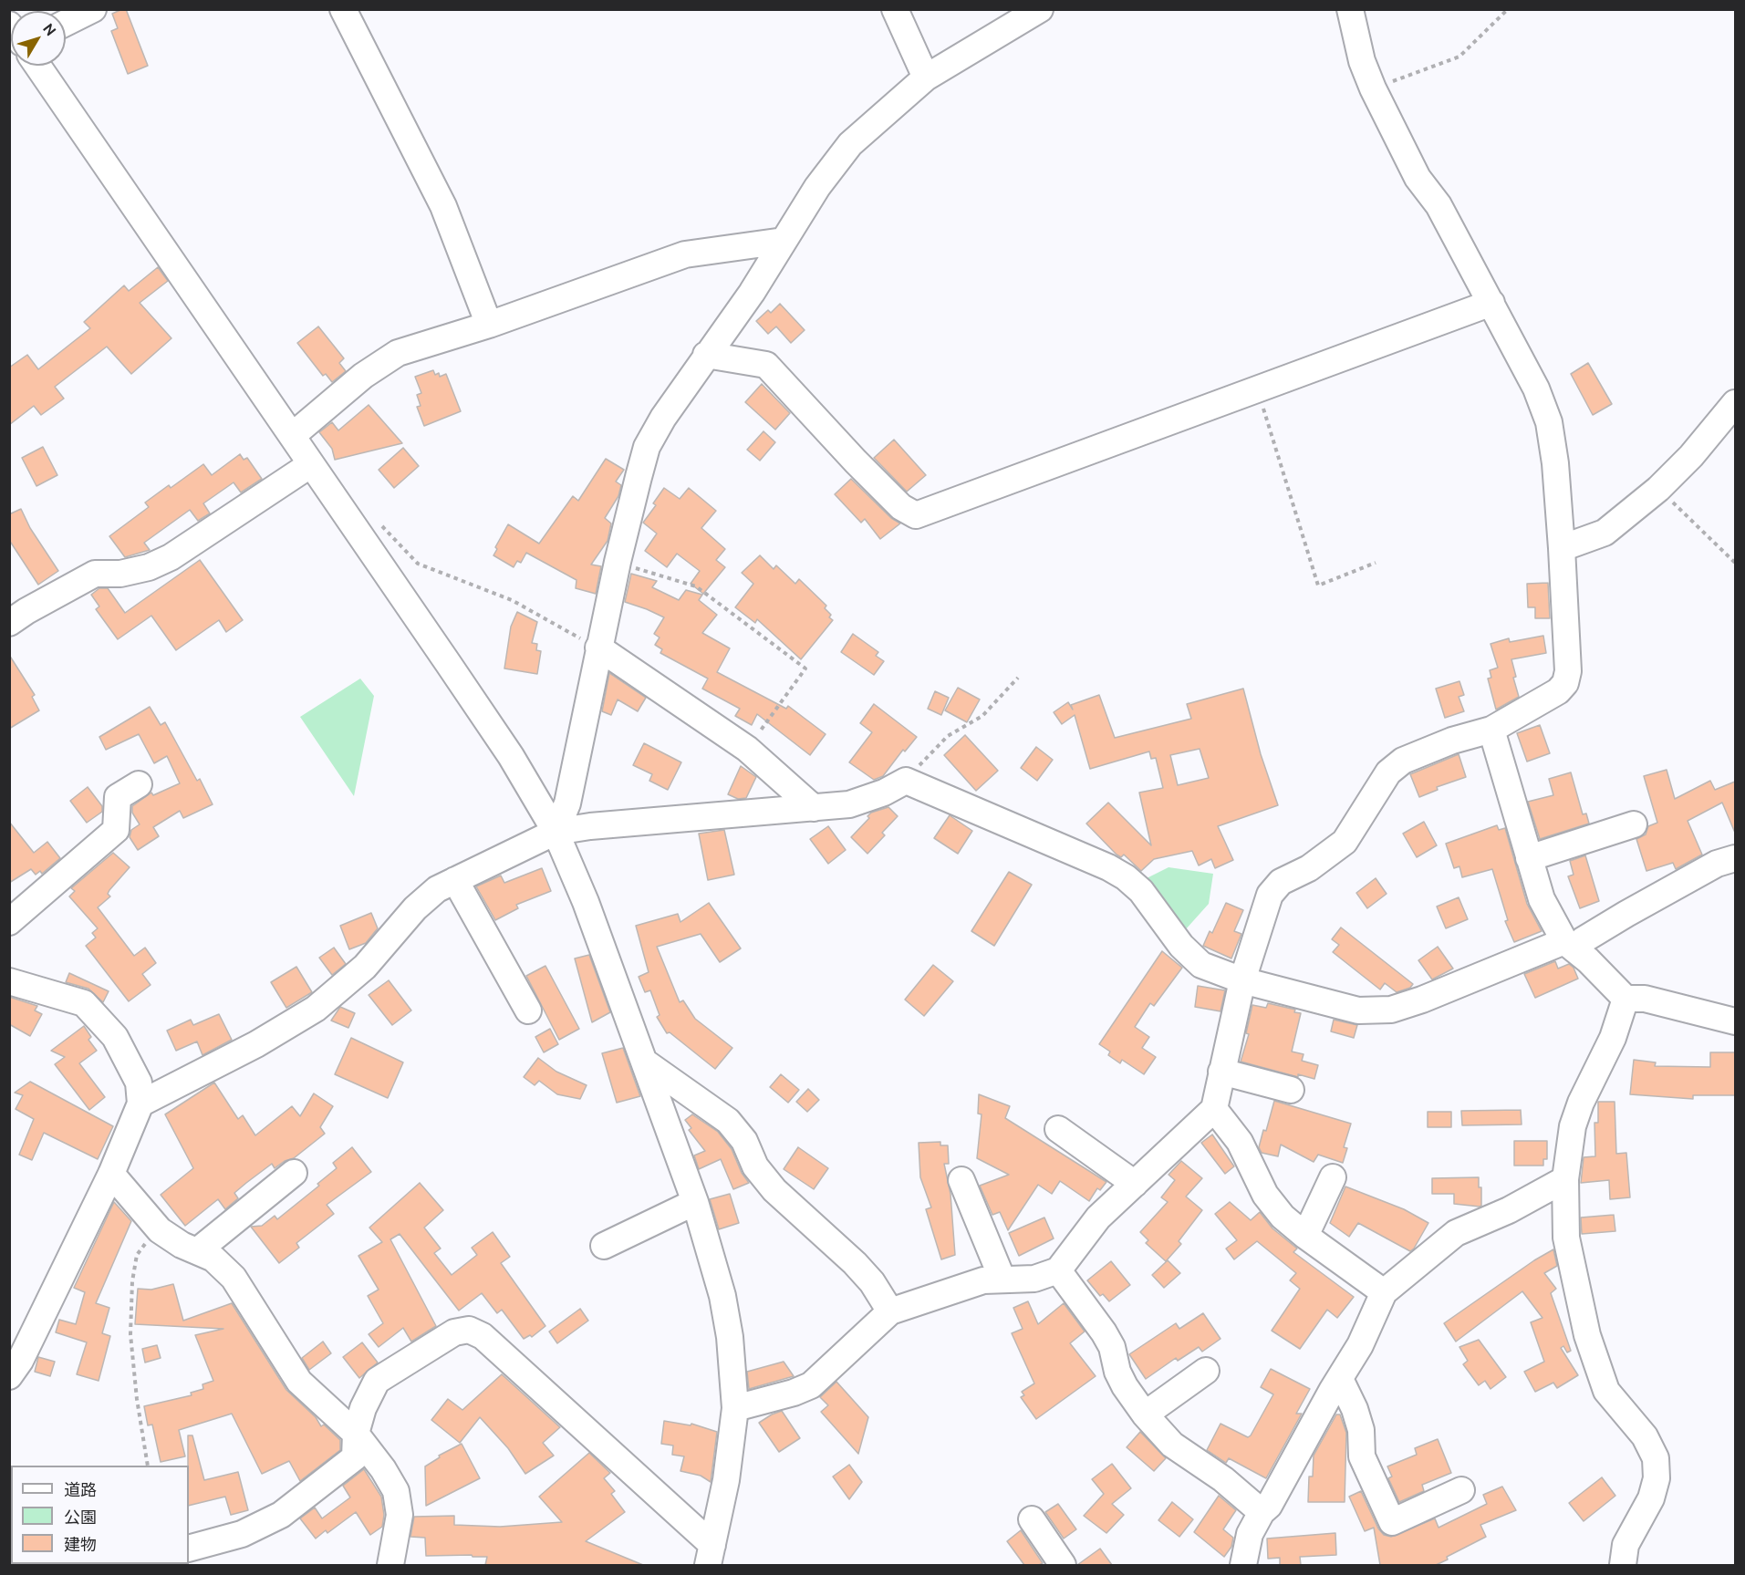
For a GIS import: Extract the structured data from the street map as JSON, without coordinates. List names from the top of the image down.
{
  "legend": ["道路", "公園", "建物"],
  "north": "top right"
}
